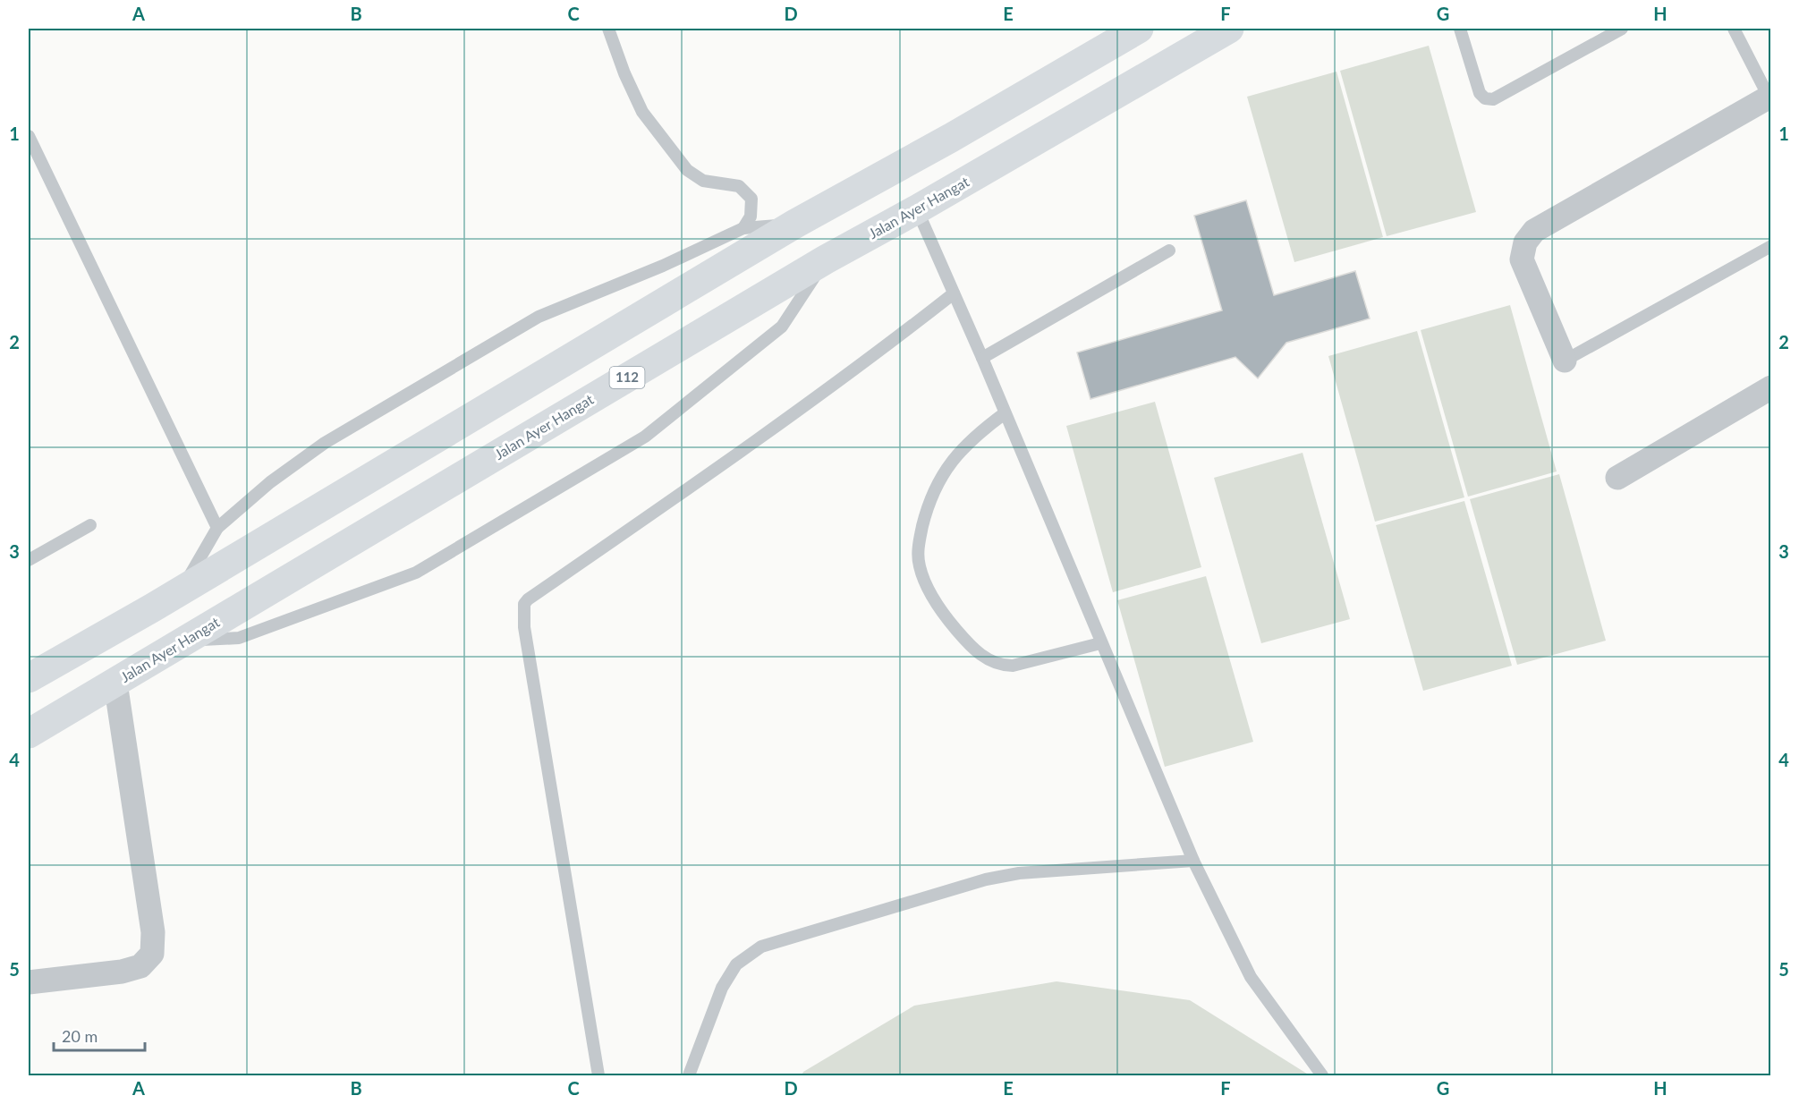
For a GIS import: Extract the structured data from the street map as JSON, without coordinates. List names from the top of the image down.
{
  "streets": {
    "main road": ["Jalan Ayer Hangat", "112"]
  },
  "scale_bar": "20 m",
  "grid": {
    "columns": [
      "A",
      "B",
      "C",
      "D",
      "E",
      "F",
      "G",
      "H"
    ],
    "rows": [
      "1",
      "2",
      "3",
      "4",
      "5"
    ]
  }
}
